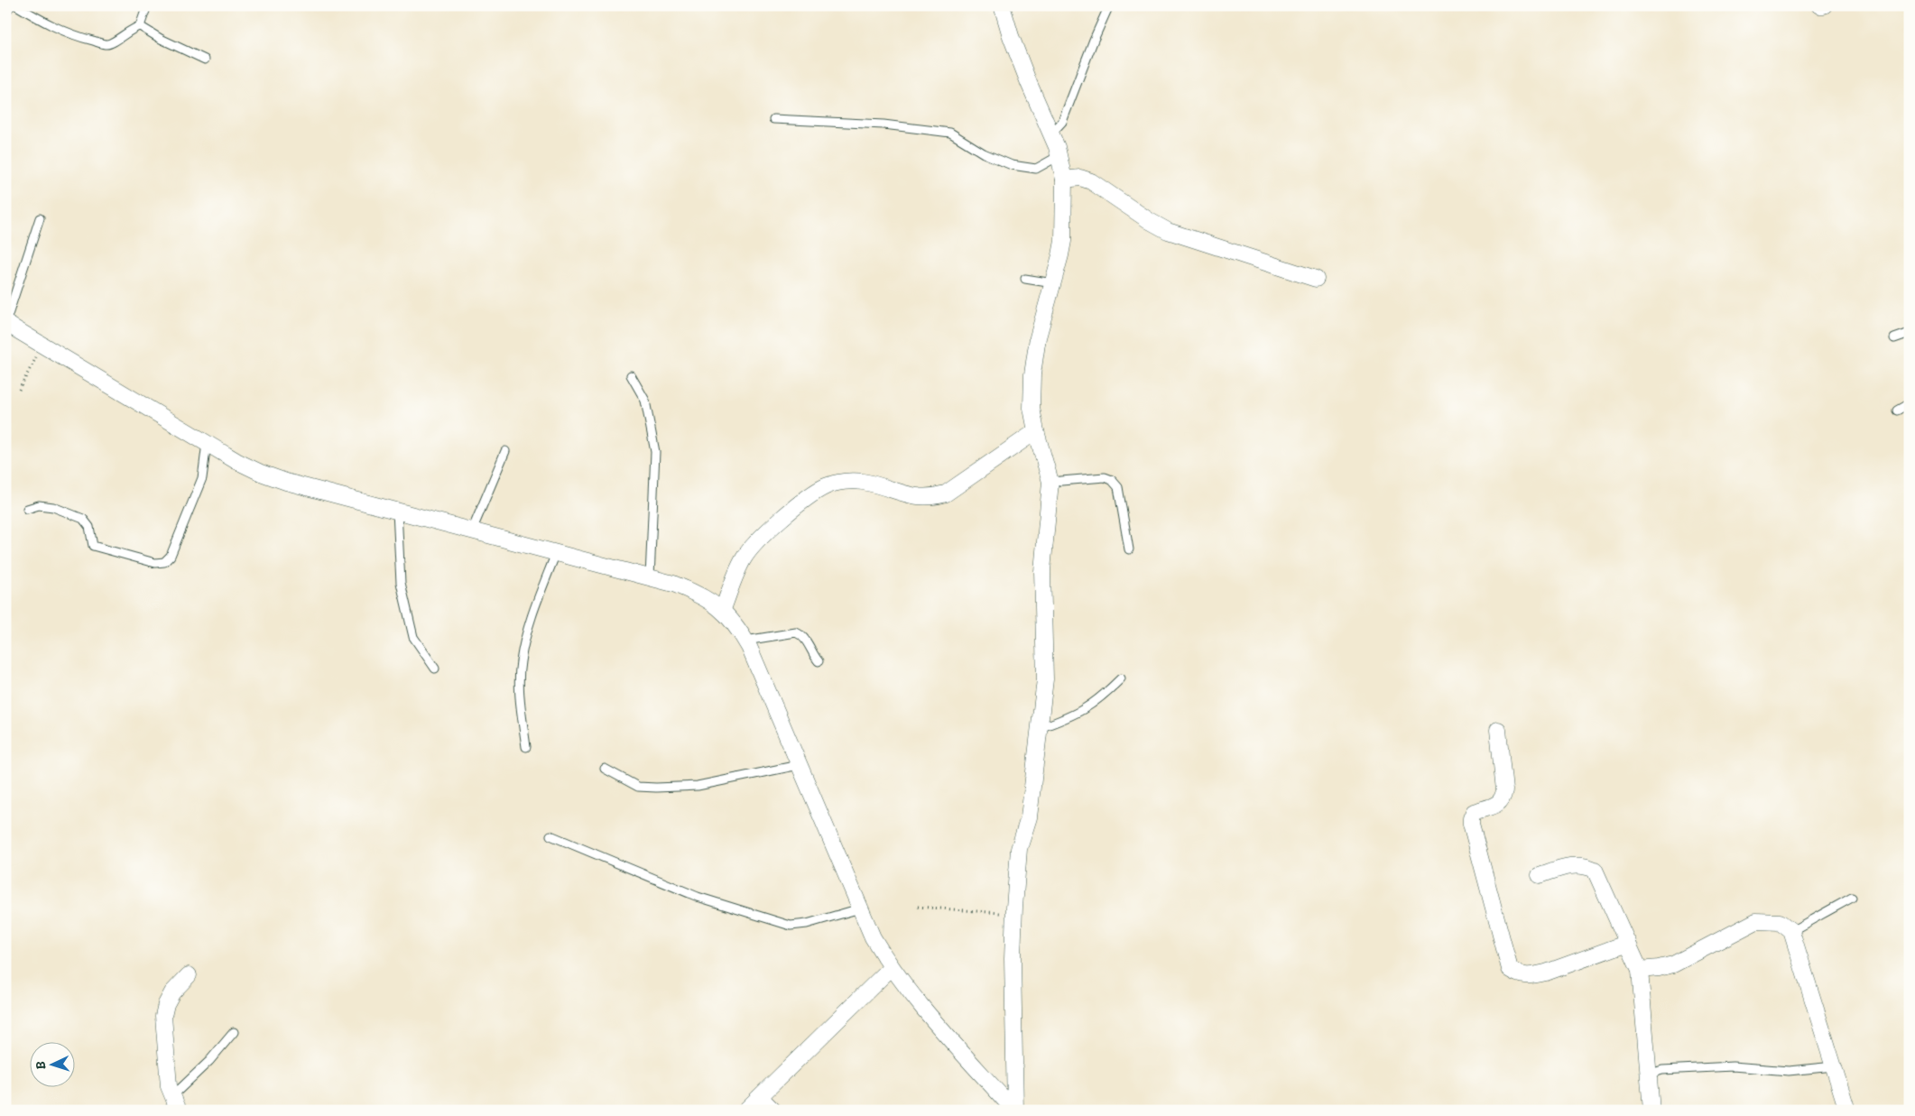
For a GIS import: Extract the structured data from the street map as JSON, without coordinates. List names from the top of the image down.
{
  "north": "left"
}
